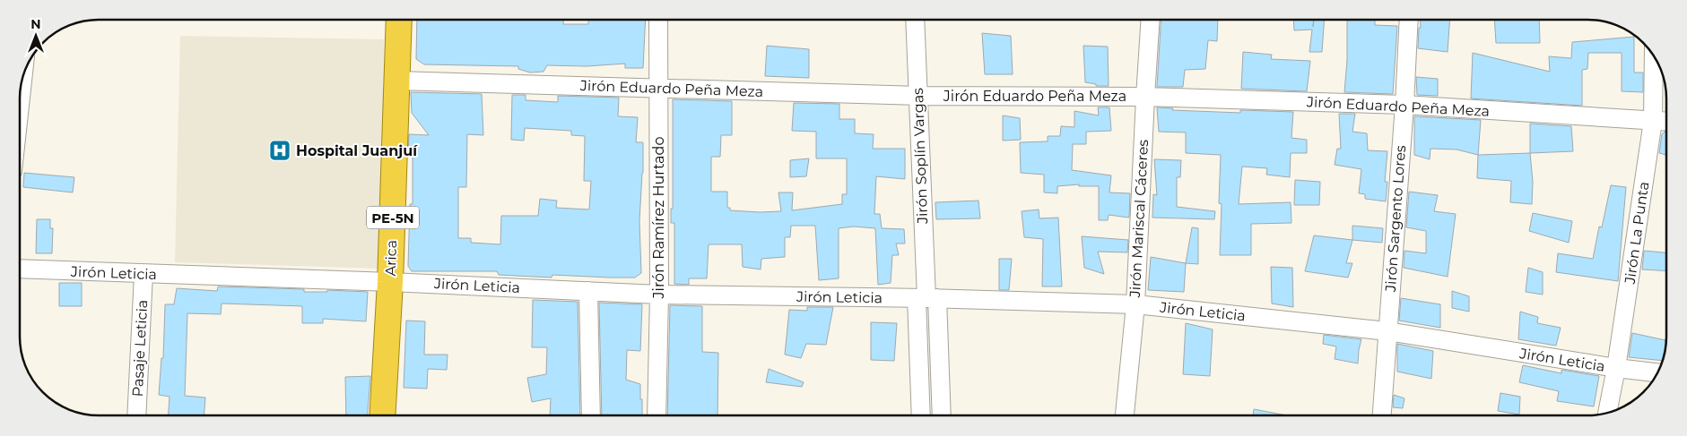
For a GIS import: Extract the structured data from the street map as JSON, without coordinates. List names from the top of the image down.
{
  "streets": {
    "highway": ["PE-5N", "Arica"],
    "street": [
      "Jirón Eduardo Peña Meza",
      "Jirón Soplín Vargas",
      "Jirón Ramírez Hurtado",
      "Jirón Mariscal Cáceres",
      "Jirón Sargento Lores",
      "Jirón La Punta",
      "Jirón Leticia",
      "Pasaje Leticia"
    ]
  },
  "crossings": [
    ["Jirón Eduardo Peña Meza", "Jirón Soplín Vargas"],
    ["Jirón Eduardo Peña Meza", "Jirón Ramírez Hurtado"],
    ["Jirón Eduardo Peña Meza", "Jirón Mariscal Cáceres"],
    ["Jirón Eduardo Peña Meza", "Jirón Sargento Lores"],
    ["Jirón Eduardo Peña Meza", "Jirón La Punta"],
    ["Jirón Eduardo Peña Meza", "Arica"],
    ["Jirón Soplín Vargas", "Jirón Leticia"],
    ["Jirón Ramírez Hurtado", "Jirón Leticia"],
    ["Jirón Mariscal Cáceres", "Jirón Leticia"],
    ["Jirón Sargento Lores", "Jirón Leticia"],
    ["Jirón La Punta", "Jirón Leticia"],
    ["Arica", "Jirón Leticia"],
    ["Jirón Leticia", "Pasaje Leticia"]
  ],
  "places": {
    "hospital": ["Hospital Juanjuí"]
  },
  "north": "top"
}
